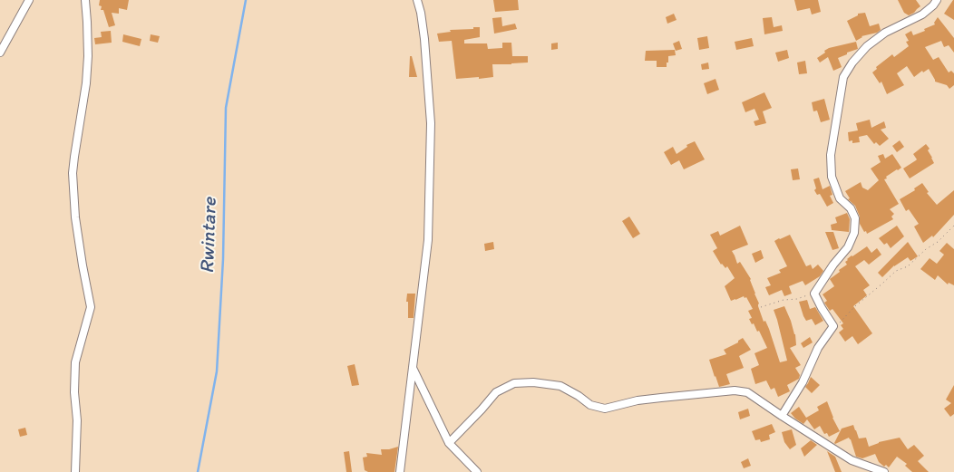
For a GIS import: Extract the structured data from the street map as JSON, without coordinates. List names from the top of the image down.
{
  "water": ["Rwintare"]
}
